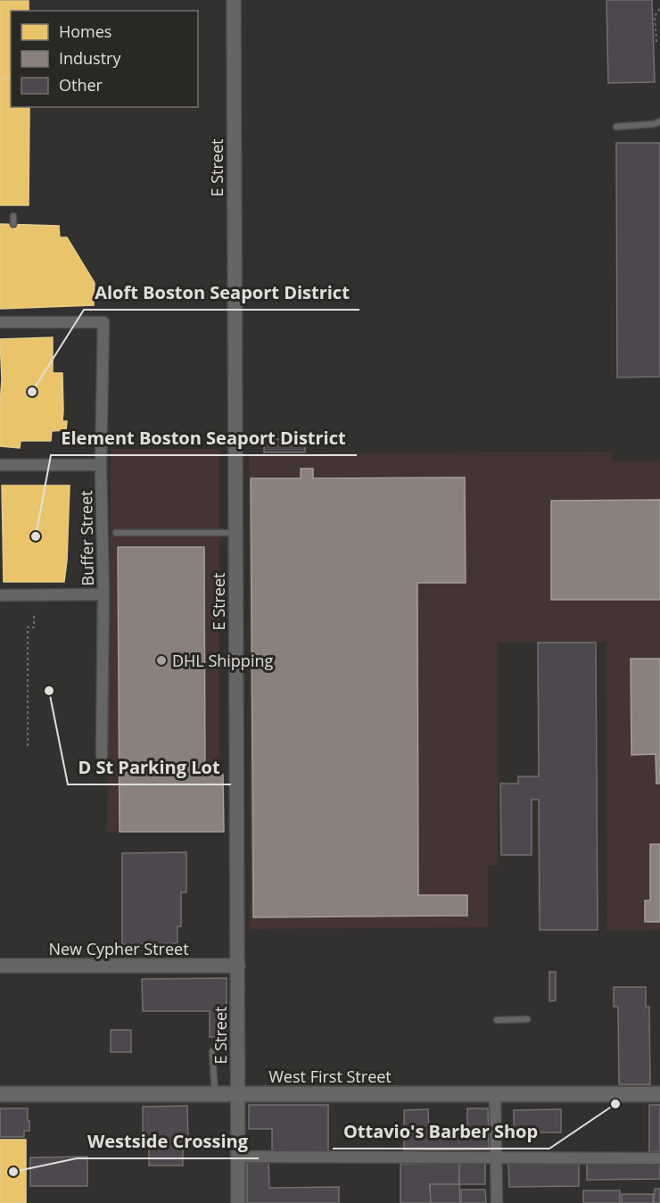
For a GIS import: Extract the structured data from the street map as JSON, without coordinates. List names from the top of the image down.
{
  "streets": {
    "main road": ["West First Street"],
    "street": ["E Street", "Buffer Street", "New Cypher Street"]
  },
  "crossings": [
    ["E Street", "New Cypher Street"],
    ["E Street", "West First Street"]
  ],
  "places": [
    "Aloft Boston Seaport District",
    "Element Boston Seaport District",
    "DHL Shipping",
    "D St Parking Lot",
    "Ottavio's Barber Shop",
    "Westside Crossing"
  ],
  "legend": ["Homes", "Industry", "Other"]
}
